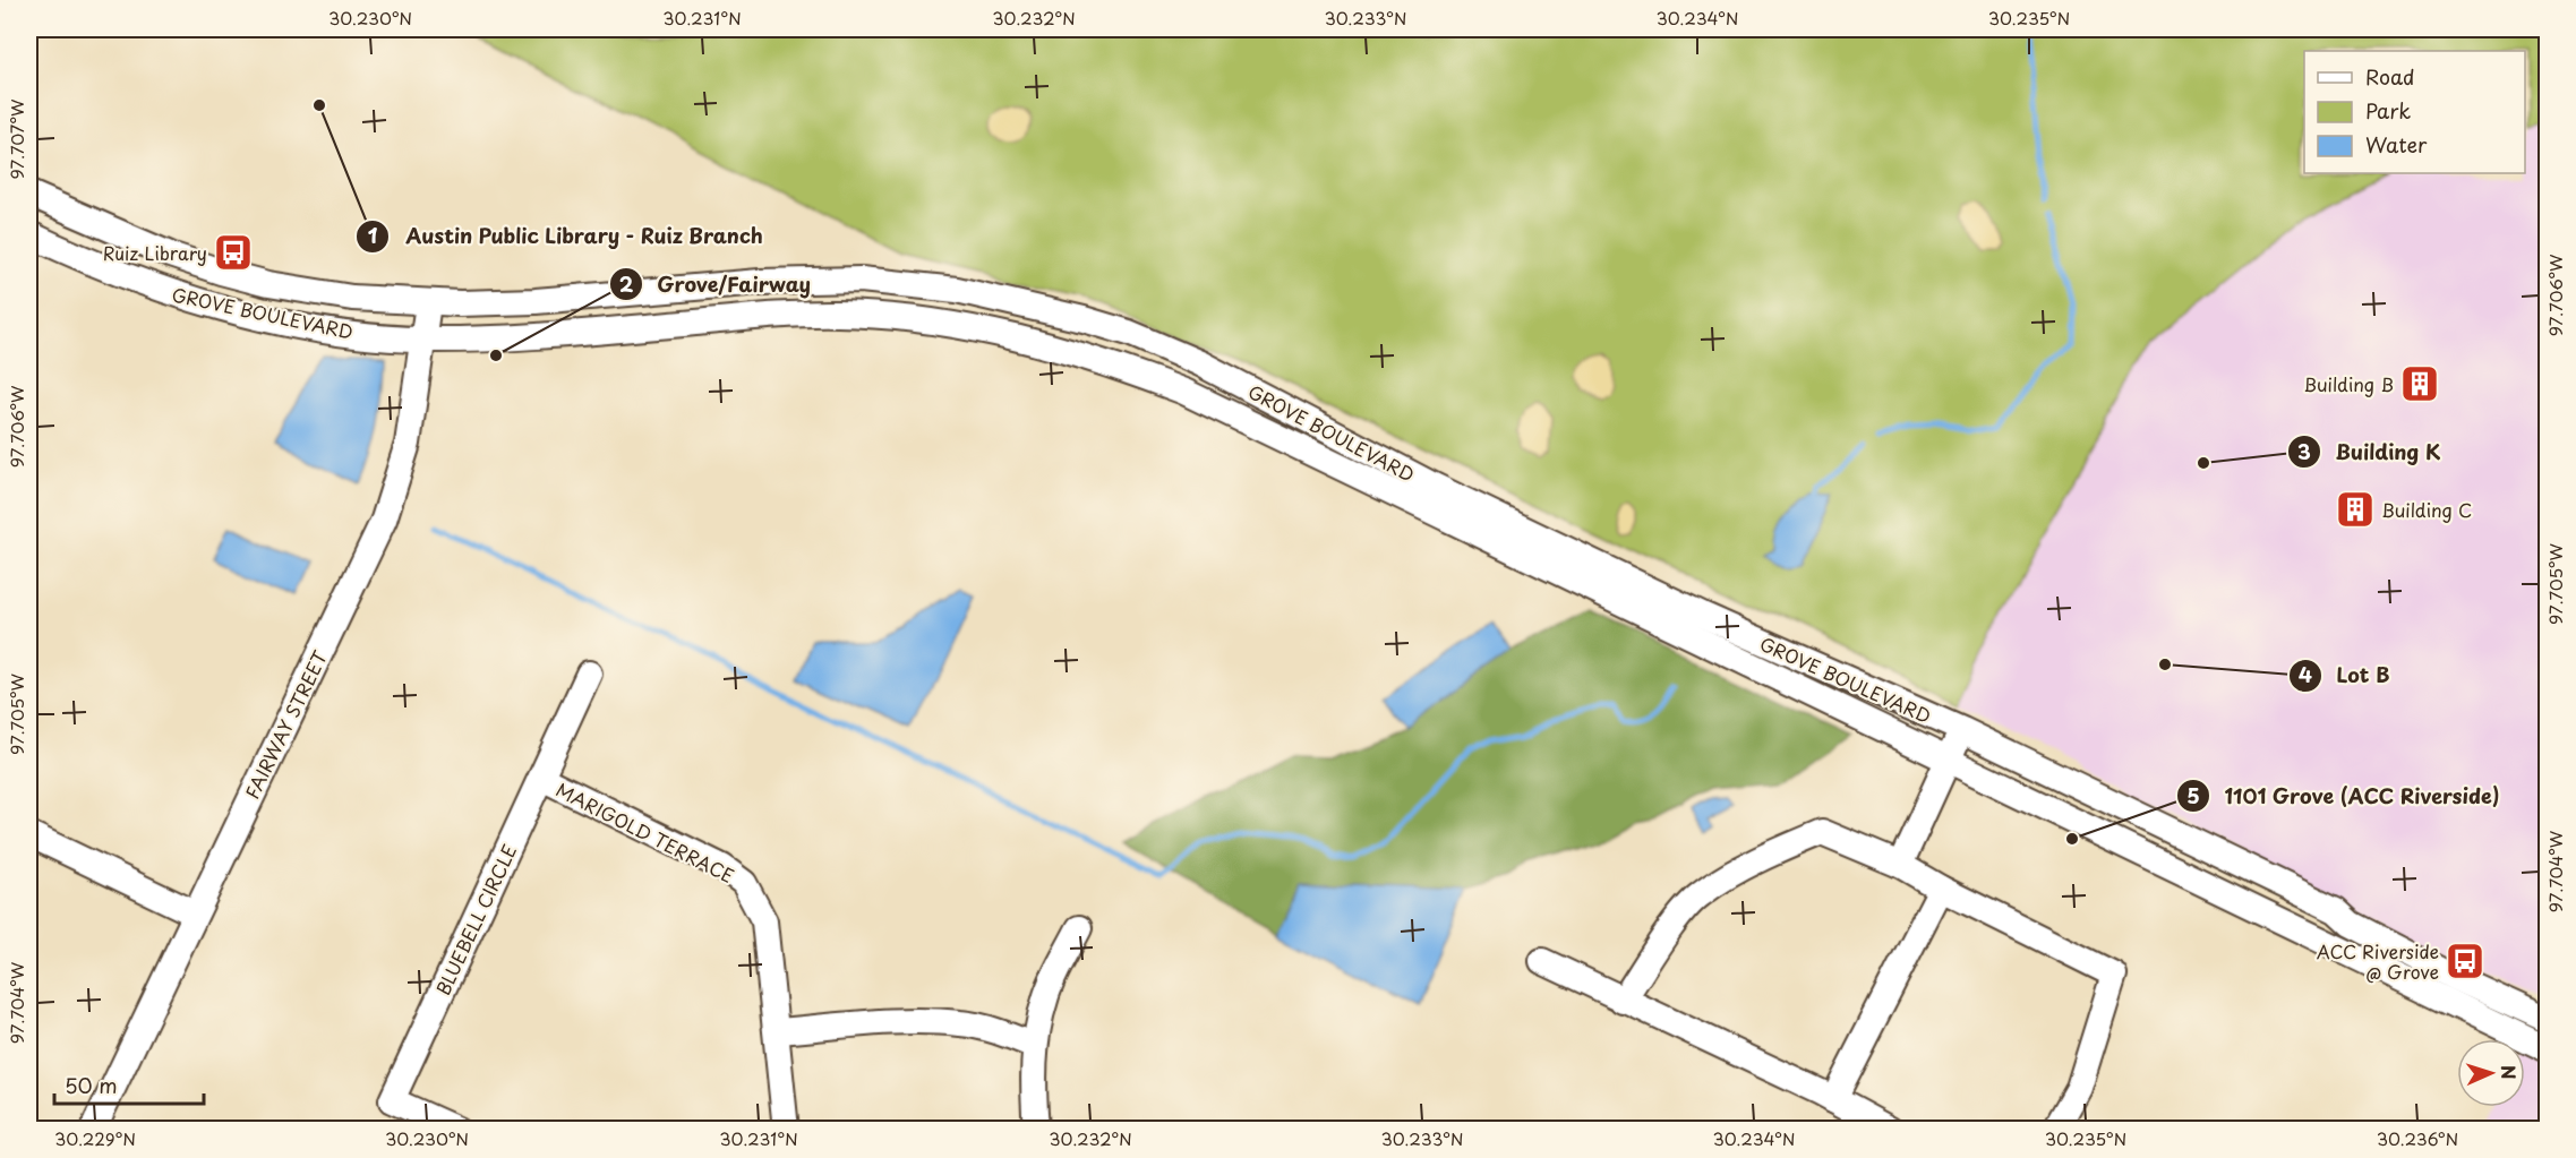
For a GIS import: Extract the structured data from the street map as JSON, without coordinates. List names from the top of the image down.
{
  "streets": {
    "street": [
      "GROVE BOULEVARD",
      "FAIRWAY STREET",
      "MARIGOLD TERRACE",
      "BLUEBELL CIRCLE"
    ]
  },
  "crossings": [
    ["GROVE BOULEVARD", "FAIRWAY STREET"],
    ["MARIGOLD TERRACE", "BLUEBELL CIRCLE"]
  ],
  "places": {
    "other": [
      "Austin Public Library - Ruiz Branch",
      "Grove/Fairway",
      "Building K",
      "Lot B",
      "1101 Grove (ACC Riverside)"
    ],
    "bus stop": ["Ruiz Library", "ACC Riverside @ Grove"],
    "building": ["Building B", "Building C"]
  },
  "legend": ["Road", "Park", "Water"],
  "scale_bar": "50 m",
  "north": "right",
  "coordinates": [
    "30.230°N",
    "30.231°N",
    "30.232°N",
    "30.233°N",
    "30.234°N",
    "30.235°N",
    "97.707°W",
    "97.706°W",
    "97.705°W",
    "97.704°W",
    "30.229°N",
    "30.236°N"
  ]
}
